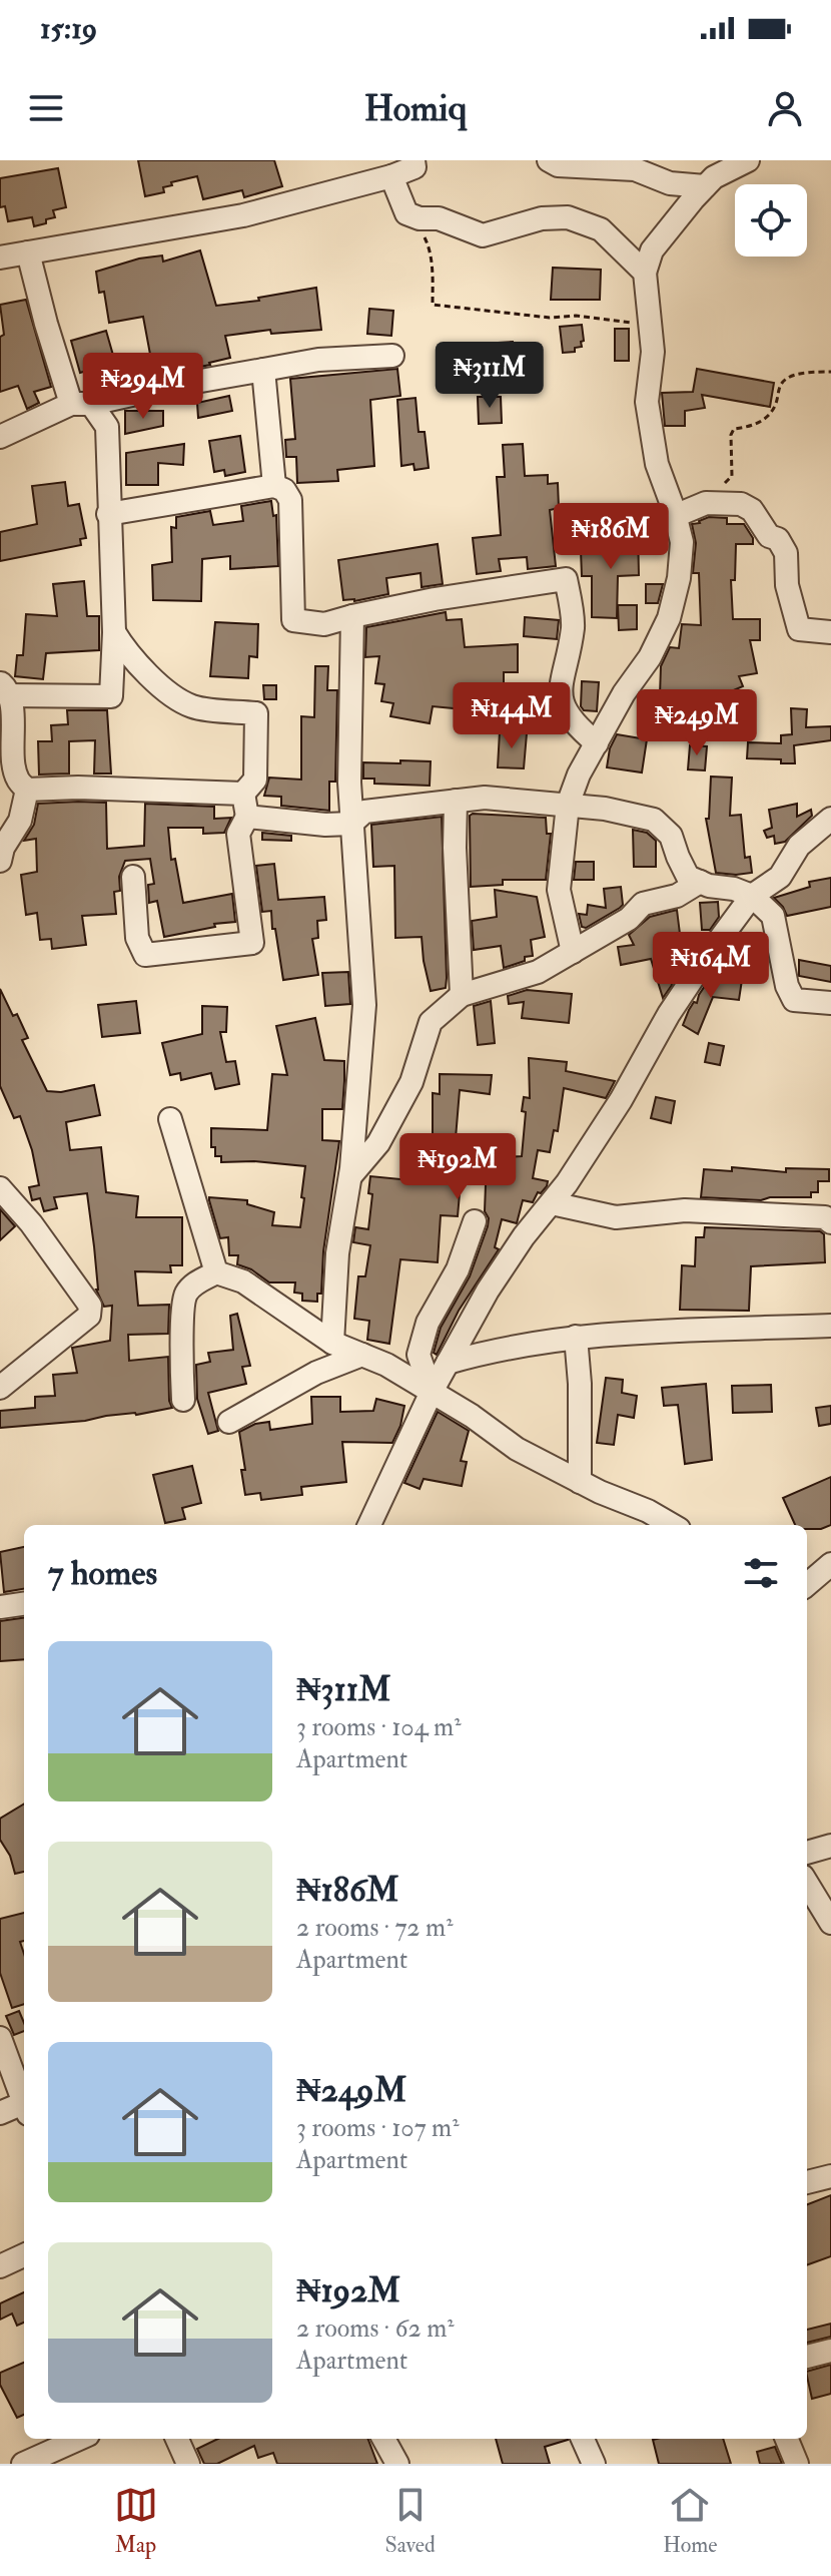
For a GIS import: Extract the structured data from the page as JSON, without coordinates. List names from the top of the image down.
{
  "page": {
    "status": "15:19",
    "header": "Homiq",
    "price": [
      "₦311M",
      "₦294M",
      "₦186M",
      "₦144M",
      "₦249M",
      "₦164M",
      "₦192M"
    ],
    "heading": "7 homes",
    "list": [
      {
        "name": "₦311M",
        "note": "3 rooms · 104 m² · Apartment"
      },
      {
        "name": "₦186M",
        "note": "2 rooms · 72 m² · Apartment"
      },
      {
        "name": "₦249M",
        "note": "3 rooms · 107 m² · Apartment"
      },
      {
        "name": "₦192M",
        "note": "2 rooms · 62 m² · Apartment"
      }
    ],
    "tabs": ["Map", "Saved", "Home"]
  }
}
